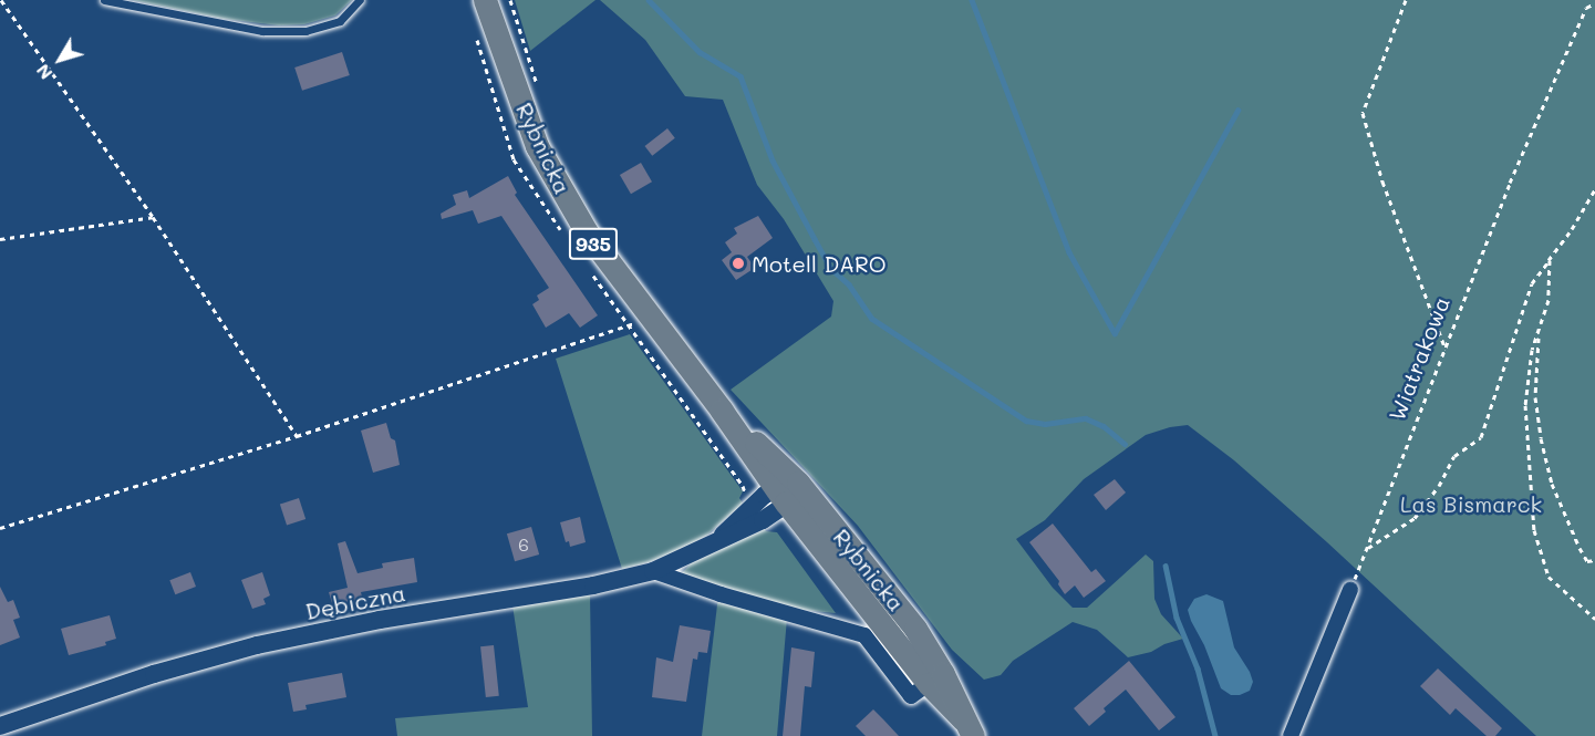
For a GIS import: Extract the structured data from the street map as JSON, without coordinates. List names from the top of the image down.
{
  "streets": {
    "main road": ["Rybnicka", "935"],
    "street": ["Dębiczna"],
    "path": ["Wiatrakowa"]
  },
  "crossings": [
    ["Rybnicka", "Dębiczna"]
  ],
  "parks": ["Las Bismarck"],
  "places": ["Motell DARO"],
  "house_numbers": ["6"],
  "north": "bottom left"
}
